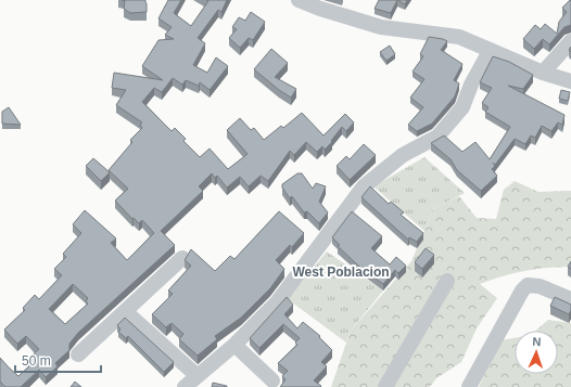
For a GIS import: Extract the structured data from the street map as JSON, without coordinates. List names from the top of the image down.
{
  "districts": ["West Poblacion"],
  "scale_bar": "50 m",
  "north": "top"
}
